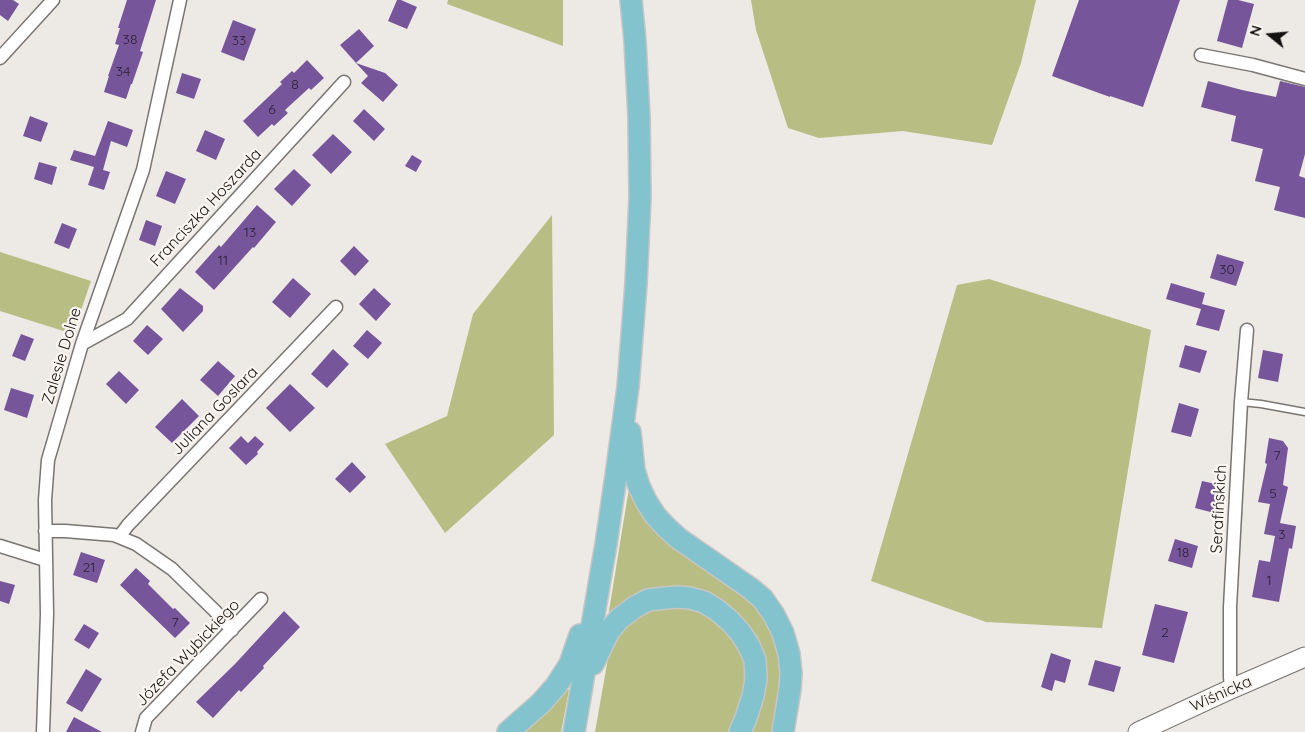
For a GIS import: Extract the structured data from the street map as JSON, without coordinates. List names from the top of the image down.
{
  "streets": {
    "main road": ["Wiśnicka"],
    "street": [
      "Franciszka Hoszarda",
      "Zalesie Dolne",
      "Juliana Goslara",
      "Serafińskich",
      "Józefa Wybickiego"
    ]
  },
  "crossings": [
    ["Franciszka Hoszarda", "Zalesie Dolne"],
    ["Serafińskich", "Wiśnicka"]
  ],
  "house_numbers": [
    "38",
    "33",
    "34",
    "8",
    "6",
    "13",
    "11",
    "30",
    "7",
    "5",
    "3",
    "18",
    "21",
    "1",
    "7",
    "2"
  ],
  "north": "left"
}
